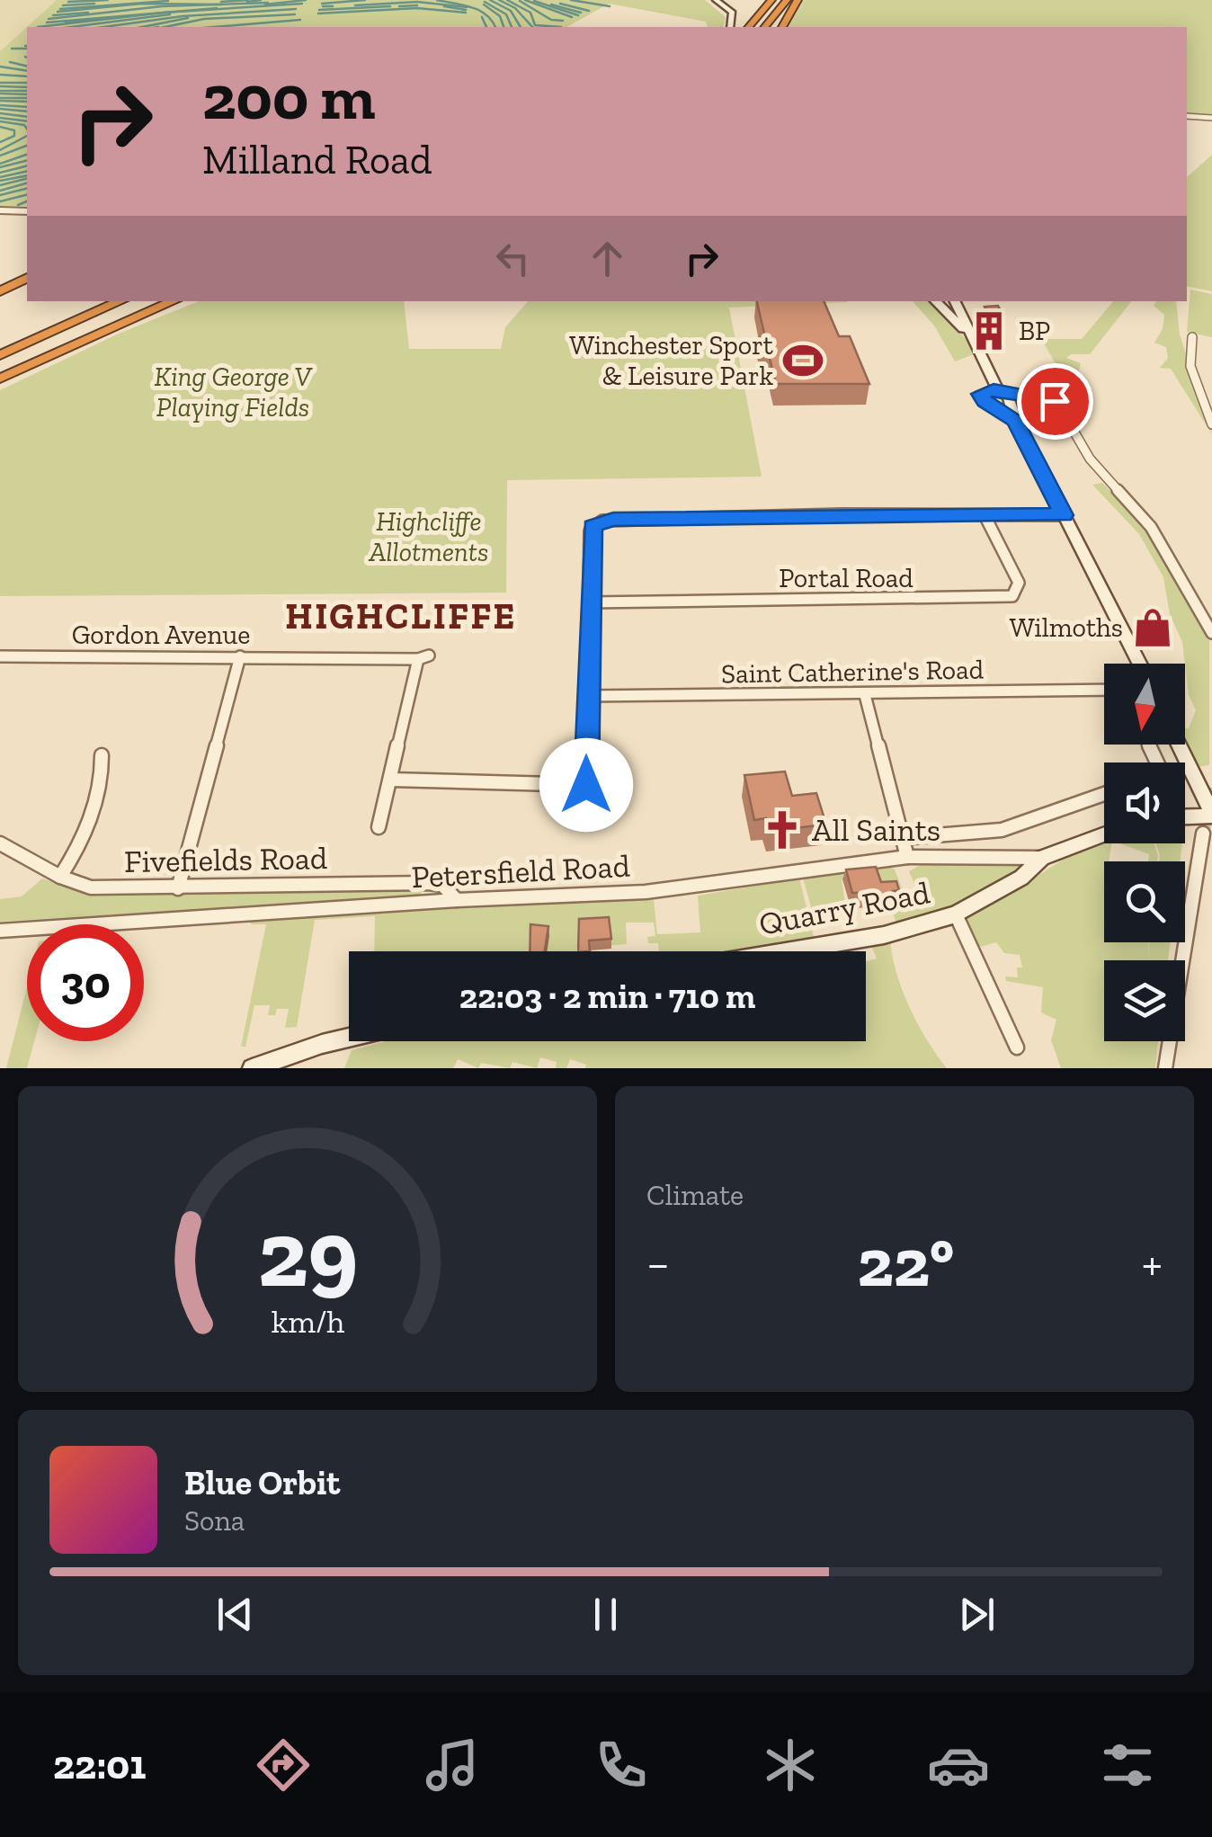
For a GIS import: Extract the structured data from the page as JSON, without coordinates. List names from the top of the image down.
{
  "streets": {
    "main road": ["Quarry Road"],
    "street": [
      "Portal Road",
      "Gordon Avenue",
      "Saint Catherine's Road",
      "Fivefields Road",
      "Petersfield Road"
    ]
  },
  "crossings": [
    ["Fivefields Road", "Petersfield Road"],
    ["Petersfield Road", "Quarry Road"]
  ],
  "districts": ["HIGHCLIFFE"],
  "parks": ["King George V Playing Fields", "Highcliffe Allotments"],
  "places": {
    "building": ["BP"],
    "sports": ["Winchester Sport & Leisure Park"],
    "shop": ["Wilmoths"],
    "church": ["All Saints"]
  },
  "north": "bottom",
  "page": {
    "turn": ["200 m", "Milland Road"],
    "limit": "30",
    "trip": "22:03 · 2 min · 710 m",
    "tile": "Climate",
    "heat": ["−", "22°", "+"],
    "song": ["Blue Orbit", "Sona"],
    "tabs": "22:01",
    "gauge": ["29", "km/h"]
  }
}
